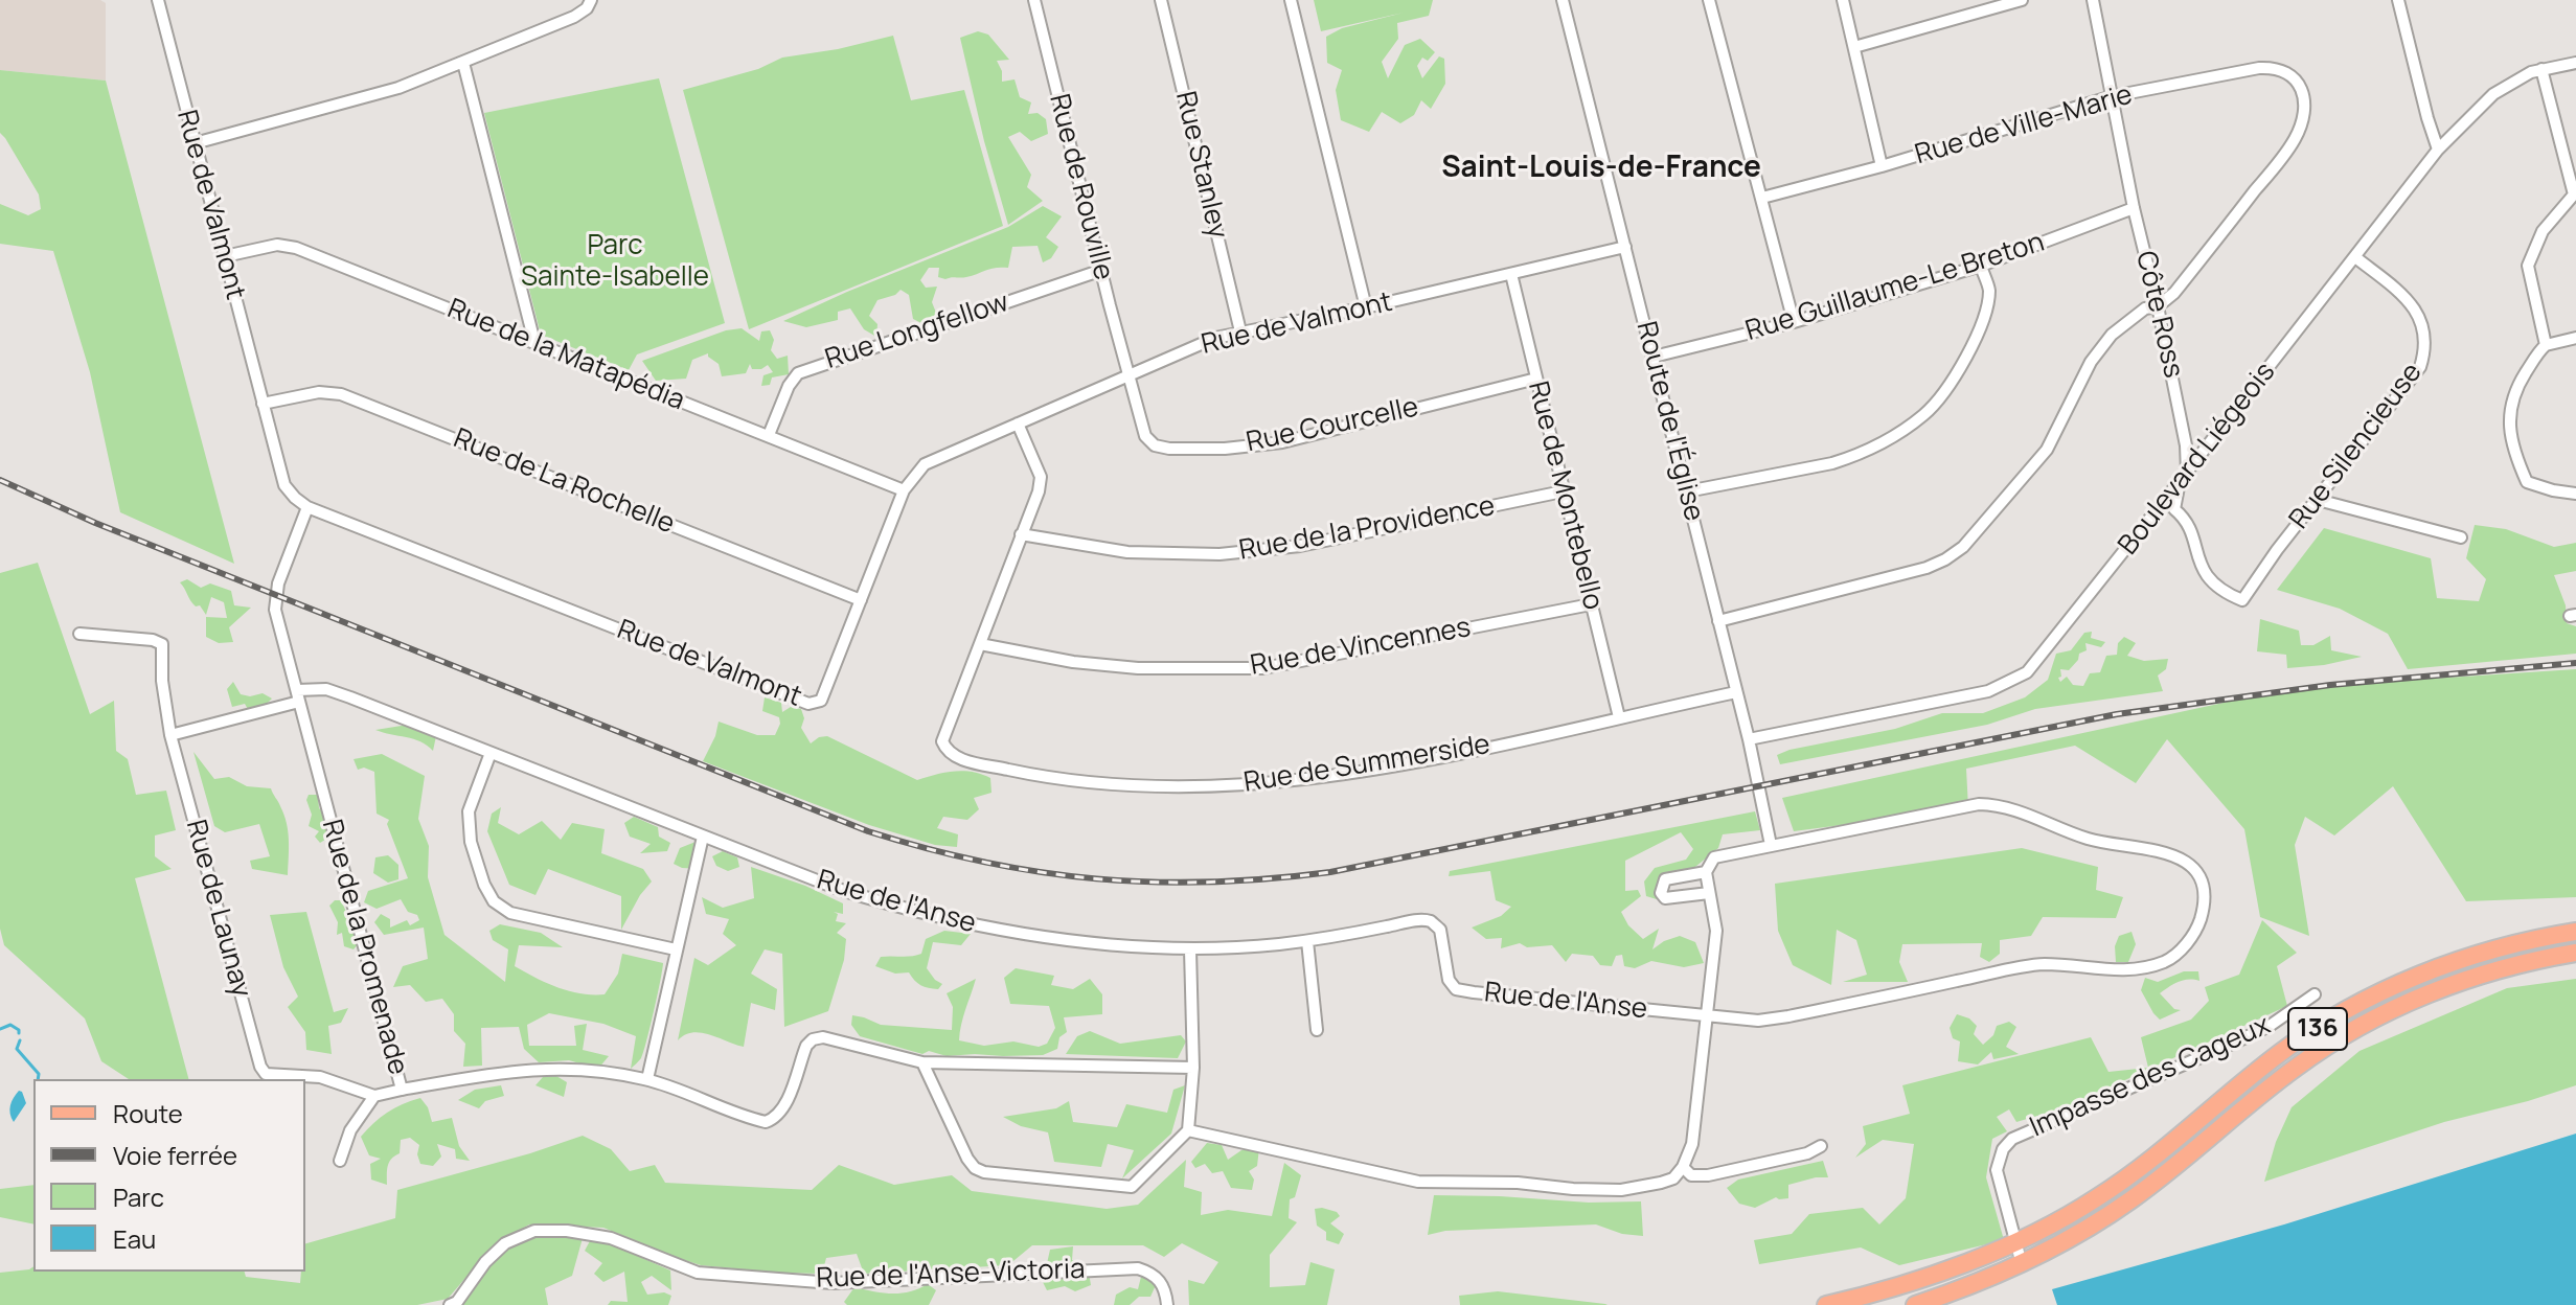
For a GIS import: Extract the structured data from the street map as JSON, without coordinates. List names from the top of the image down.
{
  "streets": {
    "main road": ["136"],
    "street": [
      "Rue de Ville-Marie",
      "Rue Stanley",
      "Rue de Rouville",
      "Rue de Valmont",
      "Rue Guillaume-Le Breton",
      "Côte Ross",
      "Rue Longfellow",
      "Rue de la Matapédia",
      "Route de l'Église",
      "Rue Courcelle",
      "Rue Silencieuse",
      "Boulevard Liégeois",
      "Rue de La Rochelle",
      "Rue de Montebello",
      "Rue de la Providence",
      "Rue de Vincennes",
      "Rue de Summerside",
      "Rue de l'Anse",
      "Rue de Launay",
      "Rue de la Promenade",
      "Impasse des Cageux",
      "Rue de l'Anse-Victoria"
    ]
  },
  "crossings": [
    ["Rue de Ville-Marie", "Côte Ross"],
    ["Rue Stanley", "Rue de Valmont"],
    ["Rue de Rouville", "Rue de Valmont"],
    ["Rue de Rouville", "Rue Longfellow"],
    ["Rue de Rouville", "Rue Courcelle"],
    ["Rue de Valmont", "Rue de la Matapédia"],
    ["Rue de Valmont", "Route de l'Église"],
    ["Rue de Valmont", "Rue Courcelle"],
    ["Rue de Valmont", "Rue de La Rochelle"],
    ["Rue de Valmont", "Rue de Montebello"],
    ["Rue de Valmont", "Rue de Summerside"],
    ["Rue de Valmont", "Rue de la Promenade"],
    ["Rue Guillaume-Le Breton", "Côte Ross"],
    ["Rue Guillaume-Le Breton", "Route de l'Église"],
    ["Côte Ross", "Rue Silencieuse"],
    ["Côte Ross", "Boulevard Liégeois"],
    ["Rue Longfellow", "Rue de la Matapédia"],
    ["Route de l'Église", "Boulevard Liégeois"],
    ["Route de l'Église", "Rue de Summerside"],
    ["Route de l'Église", "Rue de l'Anse"],
    ["Rue Courcelle", "Rue de Montebello"],
    ["Rue Silencieuse", "Boulevard Liégeois"],
    ["Rue de Montebello", "Rue de la Providence"],
    ["Rue de Montebello", "Rue de Vincennes"],
    ["Rue de Montebello", "Rue de Summerside"],
    ["Rue de la Providence", "Rue de Summerside"],
    ["Rue de Vincennes", "Rue de Summerside"],
    ["Rue de l'Anse", "Rue de la Promenade"],
    ["136", "Impasse des Cageux"]
  ],
  "districts": ["Saint-Louis-de-France"],
  "parks": ["Parc Sainte-Isabelle"],
  "legend": [
    "Route",
    "Voie ferrée",
    "Parc",
    "Eau"
  ]
}
